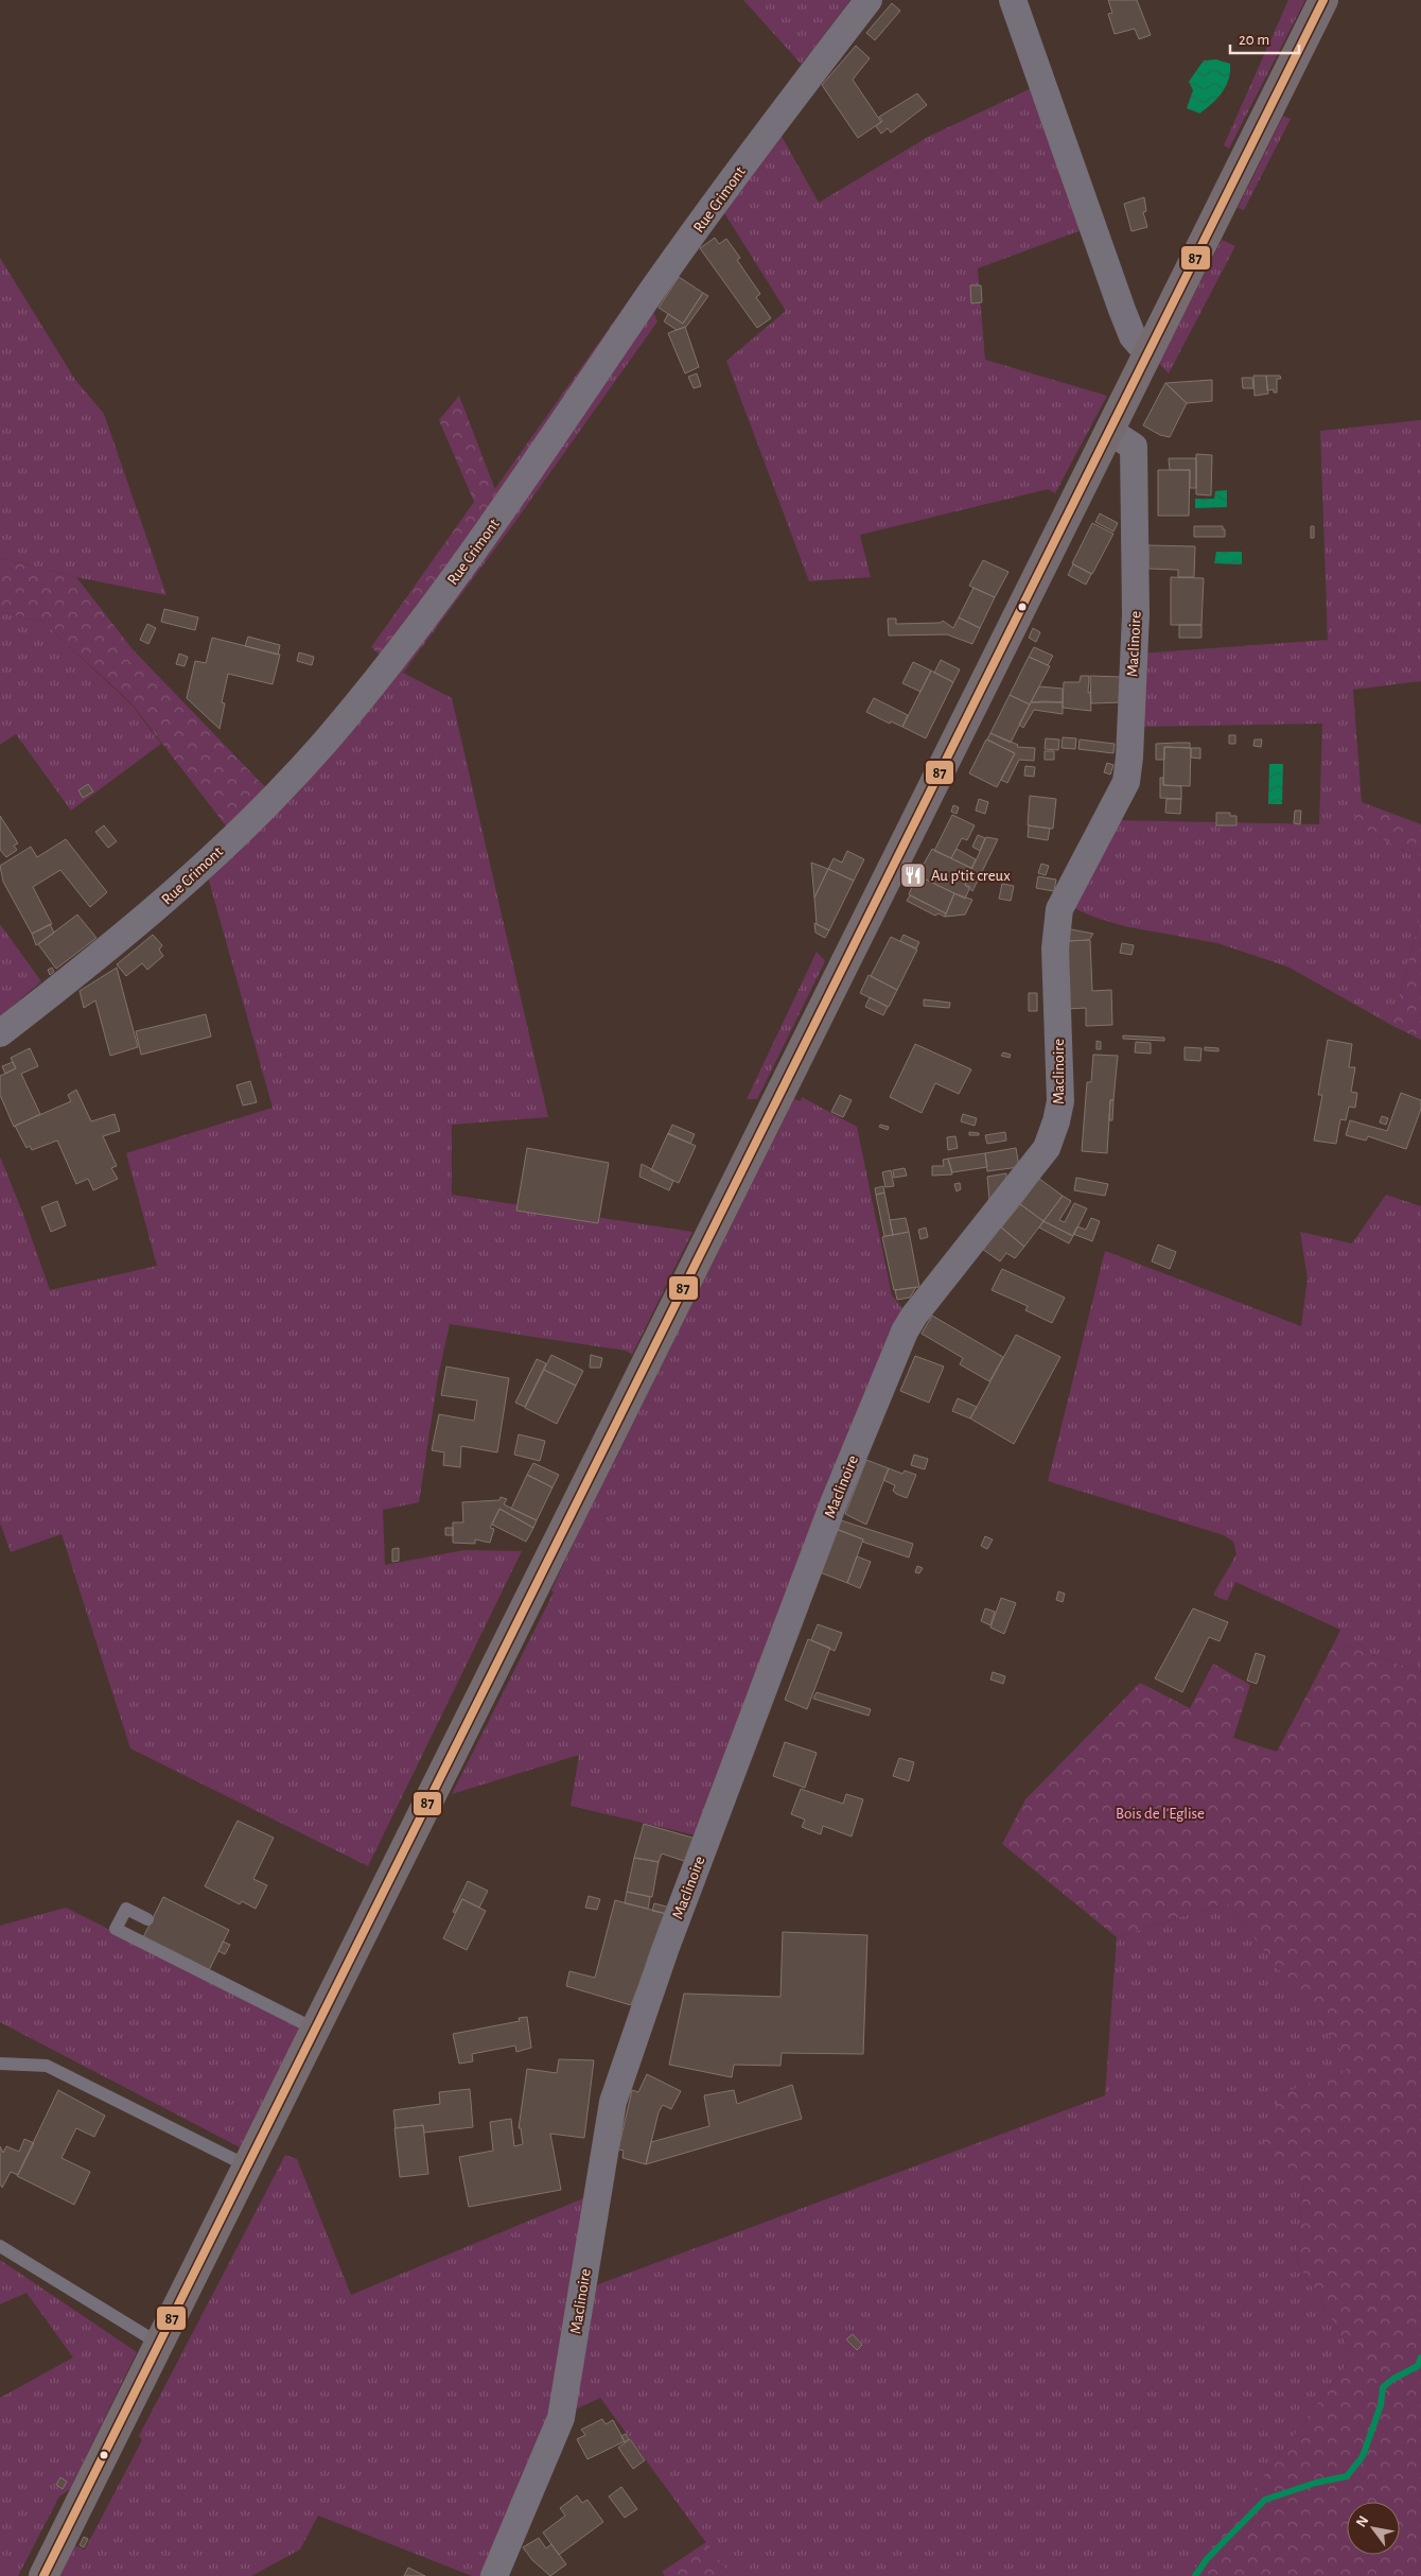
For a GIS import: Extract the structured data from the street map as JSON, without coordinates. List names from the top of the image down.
{
  "streets": {
    "street": ["Rue Crimont", "Maclinoire"]
  },
  "parks": ["Bois de l'Eglise"],
  "places": {
    "restaurant": ["Au p'tit creux"]
  },
  "lines": ["transit line 87"],
  "scale_bar": "20 m",
  "north": "top left"
}
